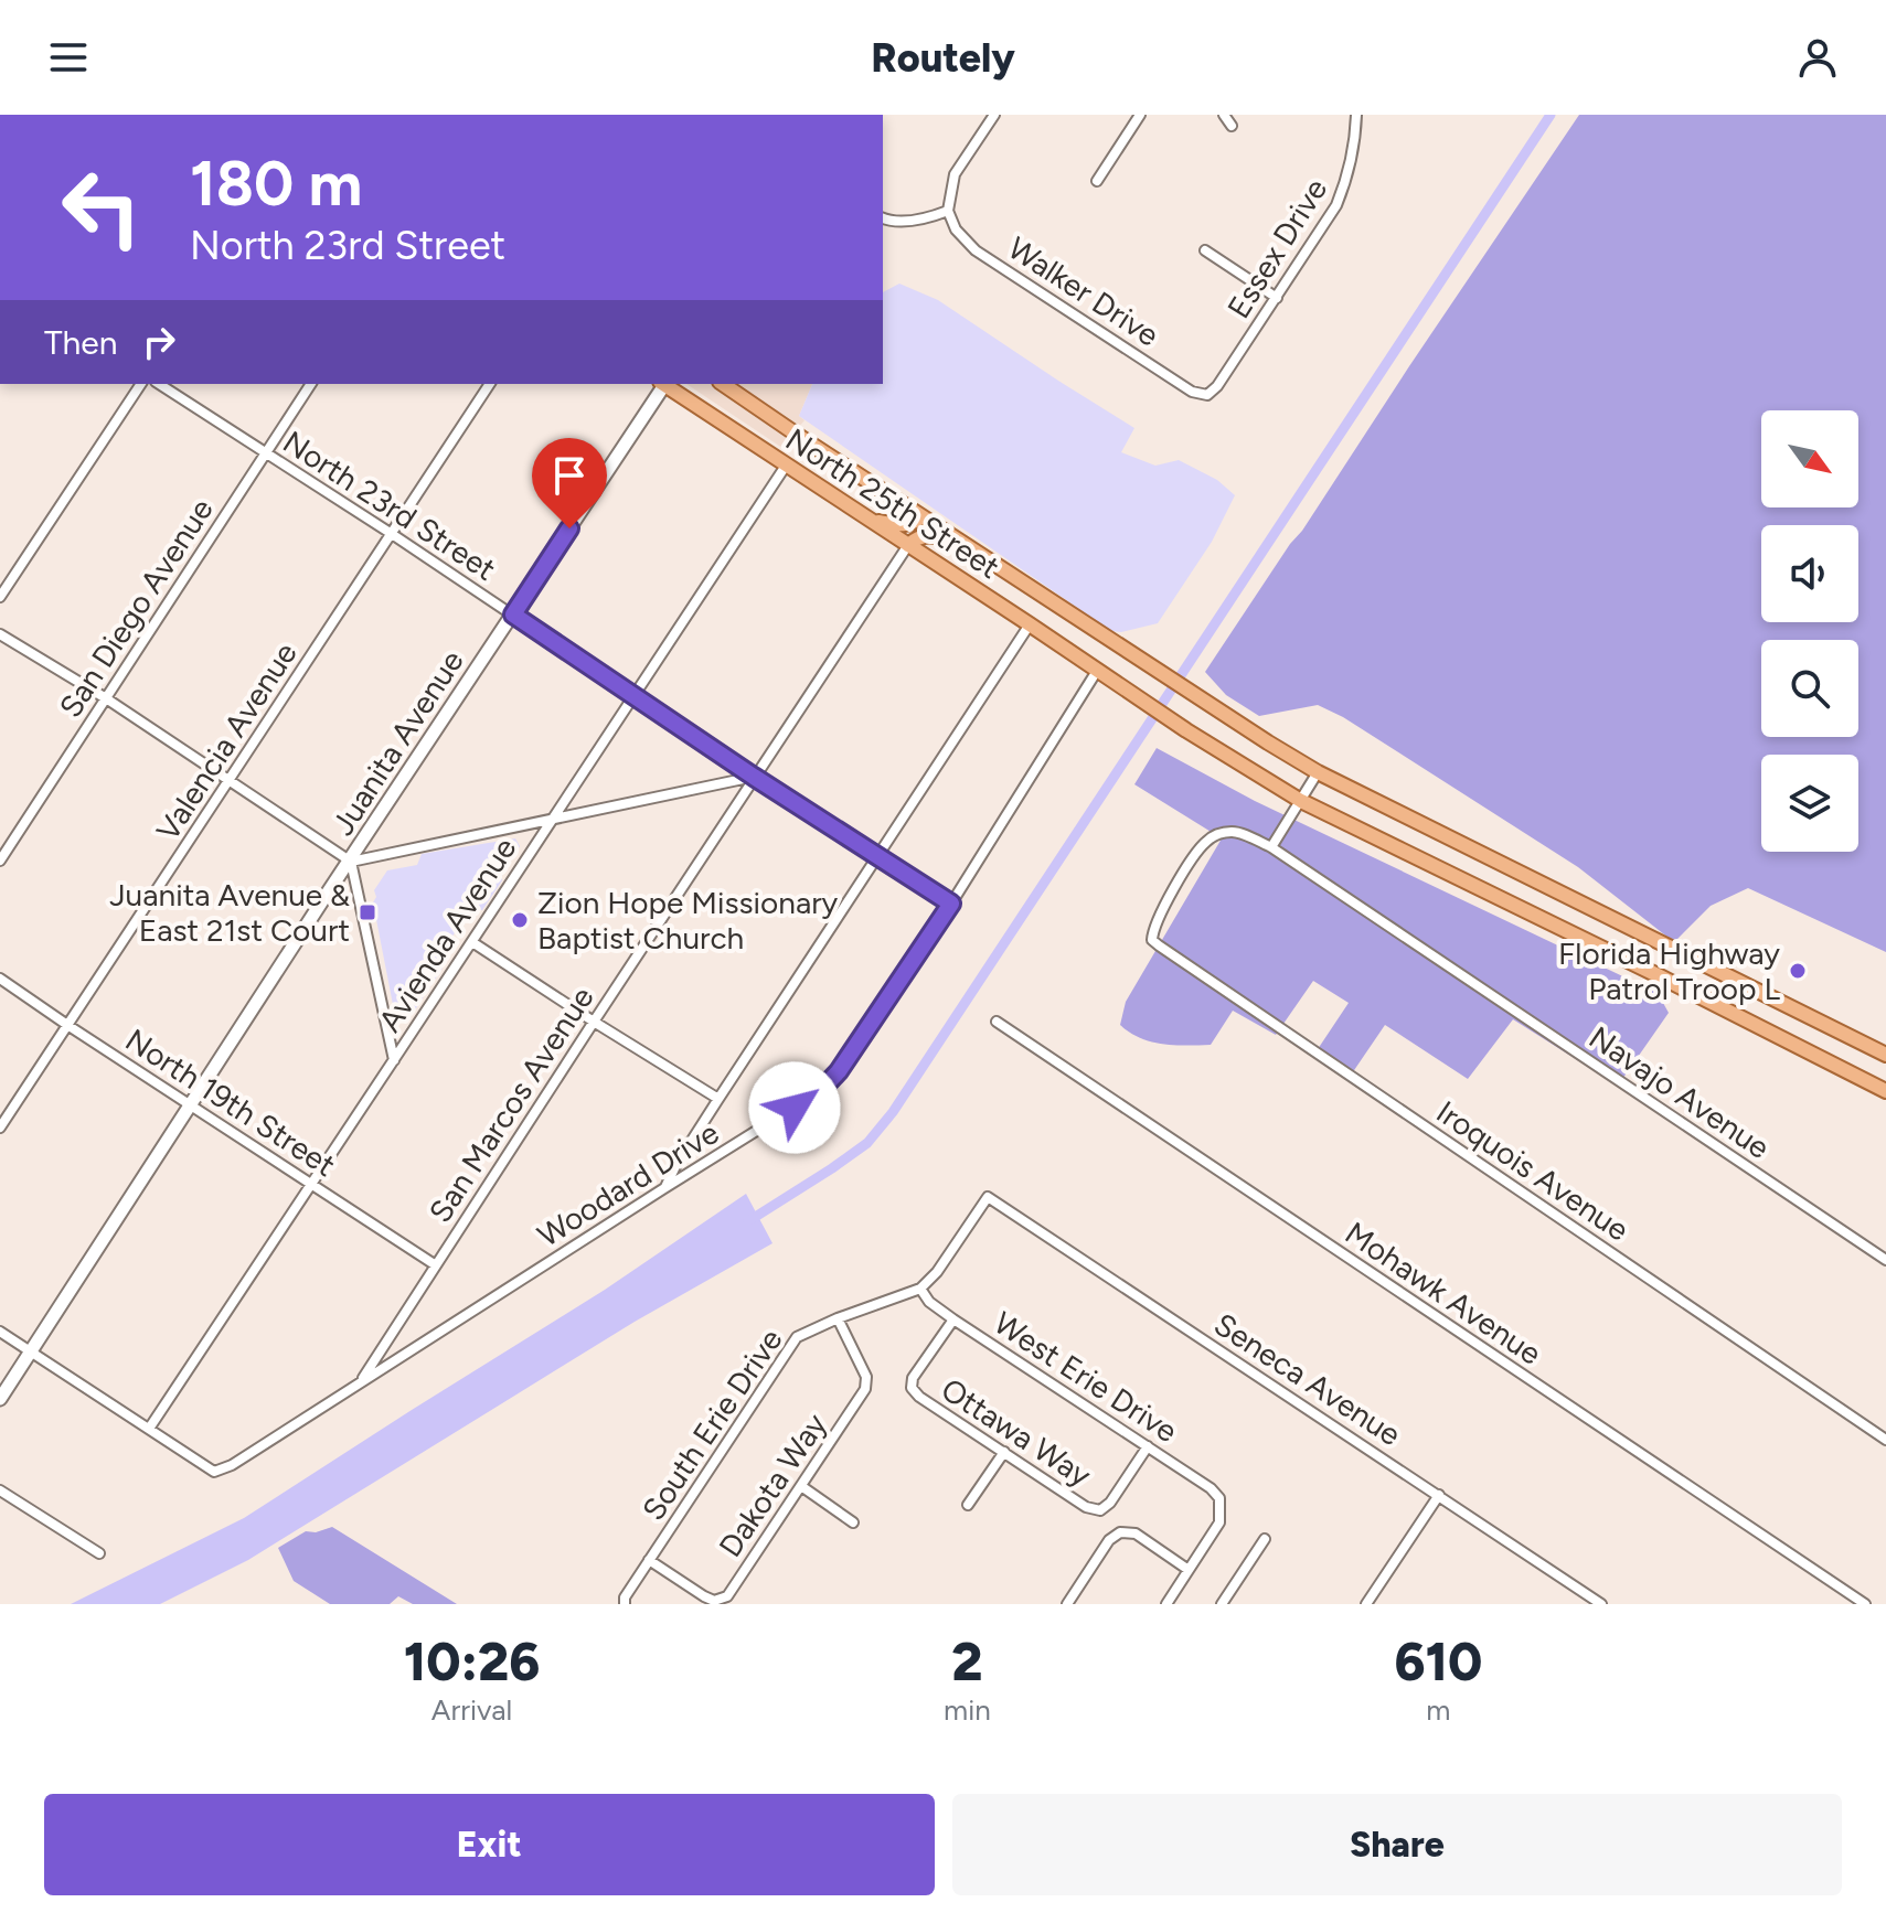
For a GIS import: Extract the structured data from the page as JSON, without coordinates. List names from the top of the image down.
{
  "streets": {
    "main road": ["North 25th Street"],
    "street": [
      "Essex Drive",
      "Walker Drive",
      "North 23rd Street",
      "San Diego Avenue",
      "Valencia Avenue",
      "Juanita Avenue",
      "Avienda Avenue",
      "Navajo Avenue",
      "North 19th Street",
      "San Marcos Avenue",
      "Iroquois Avenue",
      "Woodard Drive",
      "Mohawk Avenue",
      "West Erie Drive",
      "Seneca Avenue",
      "South Erie Drive",
      "Ottawa Way",
      "Dakota Way"
    ]
  },
  "crossings": [
    ["Essex Drive", "Walker Drive"],
    ["North 25th Street", "Avienda Avenue"],
    ["North 25th Street", "San Marcos Avenue"],
    ["North 25th Street", "Woodard Drive"],
    ["North 23rd Street", "San Diego Avenue"],
    ["North 23rd Street", "Valencia Avenue"],
    ["North 23rd Street", "Juanita Avenue"],
    ["North 23rd Street", "Avienda Avenue"],
    ["North 23rd Street", "San Marcos Avenue"],
    ["North 23rd Street", "Woodard Drive"],
    ["Valencia Avenue", "North 19th Street"],
    ["Juanita Avenue", "North 19th Street"],
    ["Avienda Avenue", "North 19th Street"],
    ["Avienda Avenue", "Woodard Drive"],
    ["Navajo Avenue", "Iroquois Avenue"],
    ["North 19th Street", "San Marcos Avenue"],
    ["San Marcos Avenue", "Woodard Drive"],
    ["West Erie Drive", "Seneca Avenue"],
    ["West Erie Drive", "South Erie Drive"],
    ["West Erie Drive", "Ottawa Way"],
    ["Seneca Avenue", "South Erie Drive"],
    ["South Erie Drive", "Dakota Way"]
  ],
  "places": {
    "transit": ["Juanita Avenue & East 21st Court"],
    "other": ["Zion Hope Missionary Baptist Church", "Florida Highway Patrol Troop L"]
  },
  "north": "bottom right",
  "page": {
    "header": "Routely",
    "turn": ["180 m", "North 23rd Street"],
    "then": "Then",
    "eta": [
      "10:26",
      "Arrival",
      "2",
      "min",
      "610",
      "m"
    ],
    "buttons": ["Exit", "Share"]
  }
}
